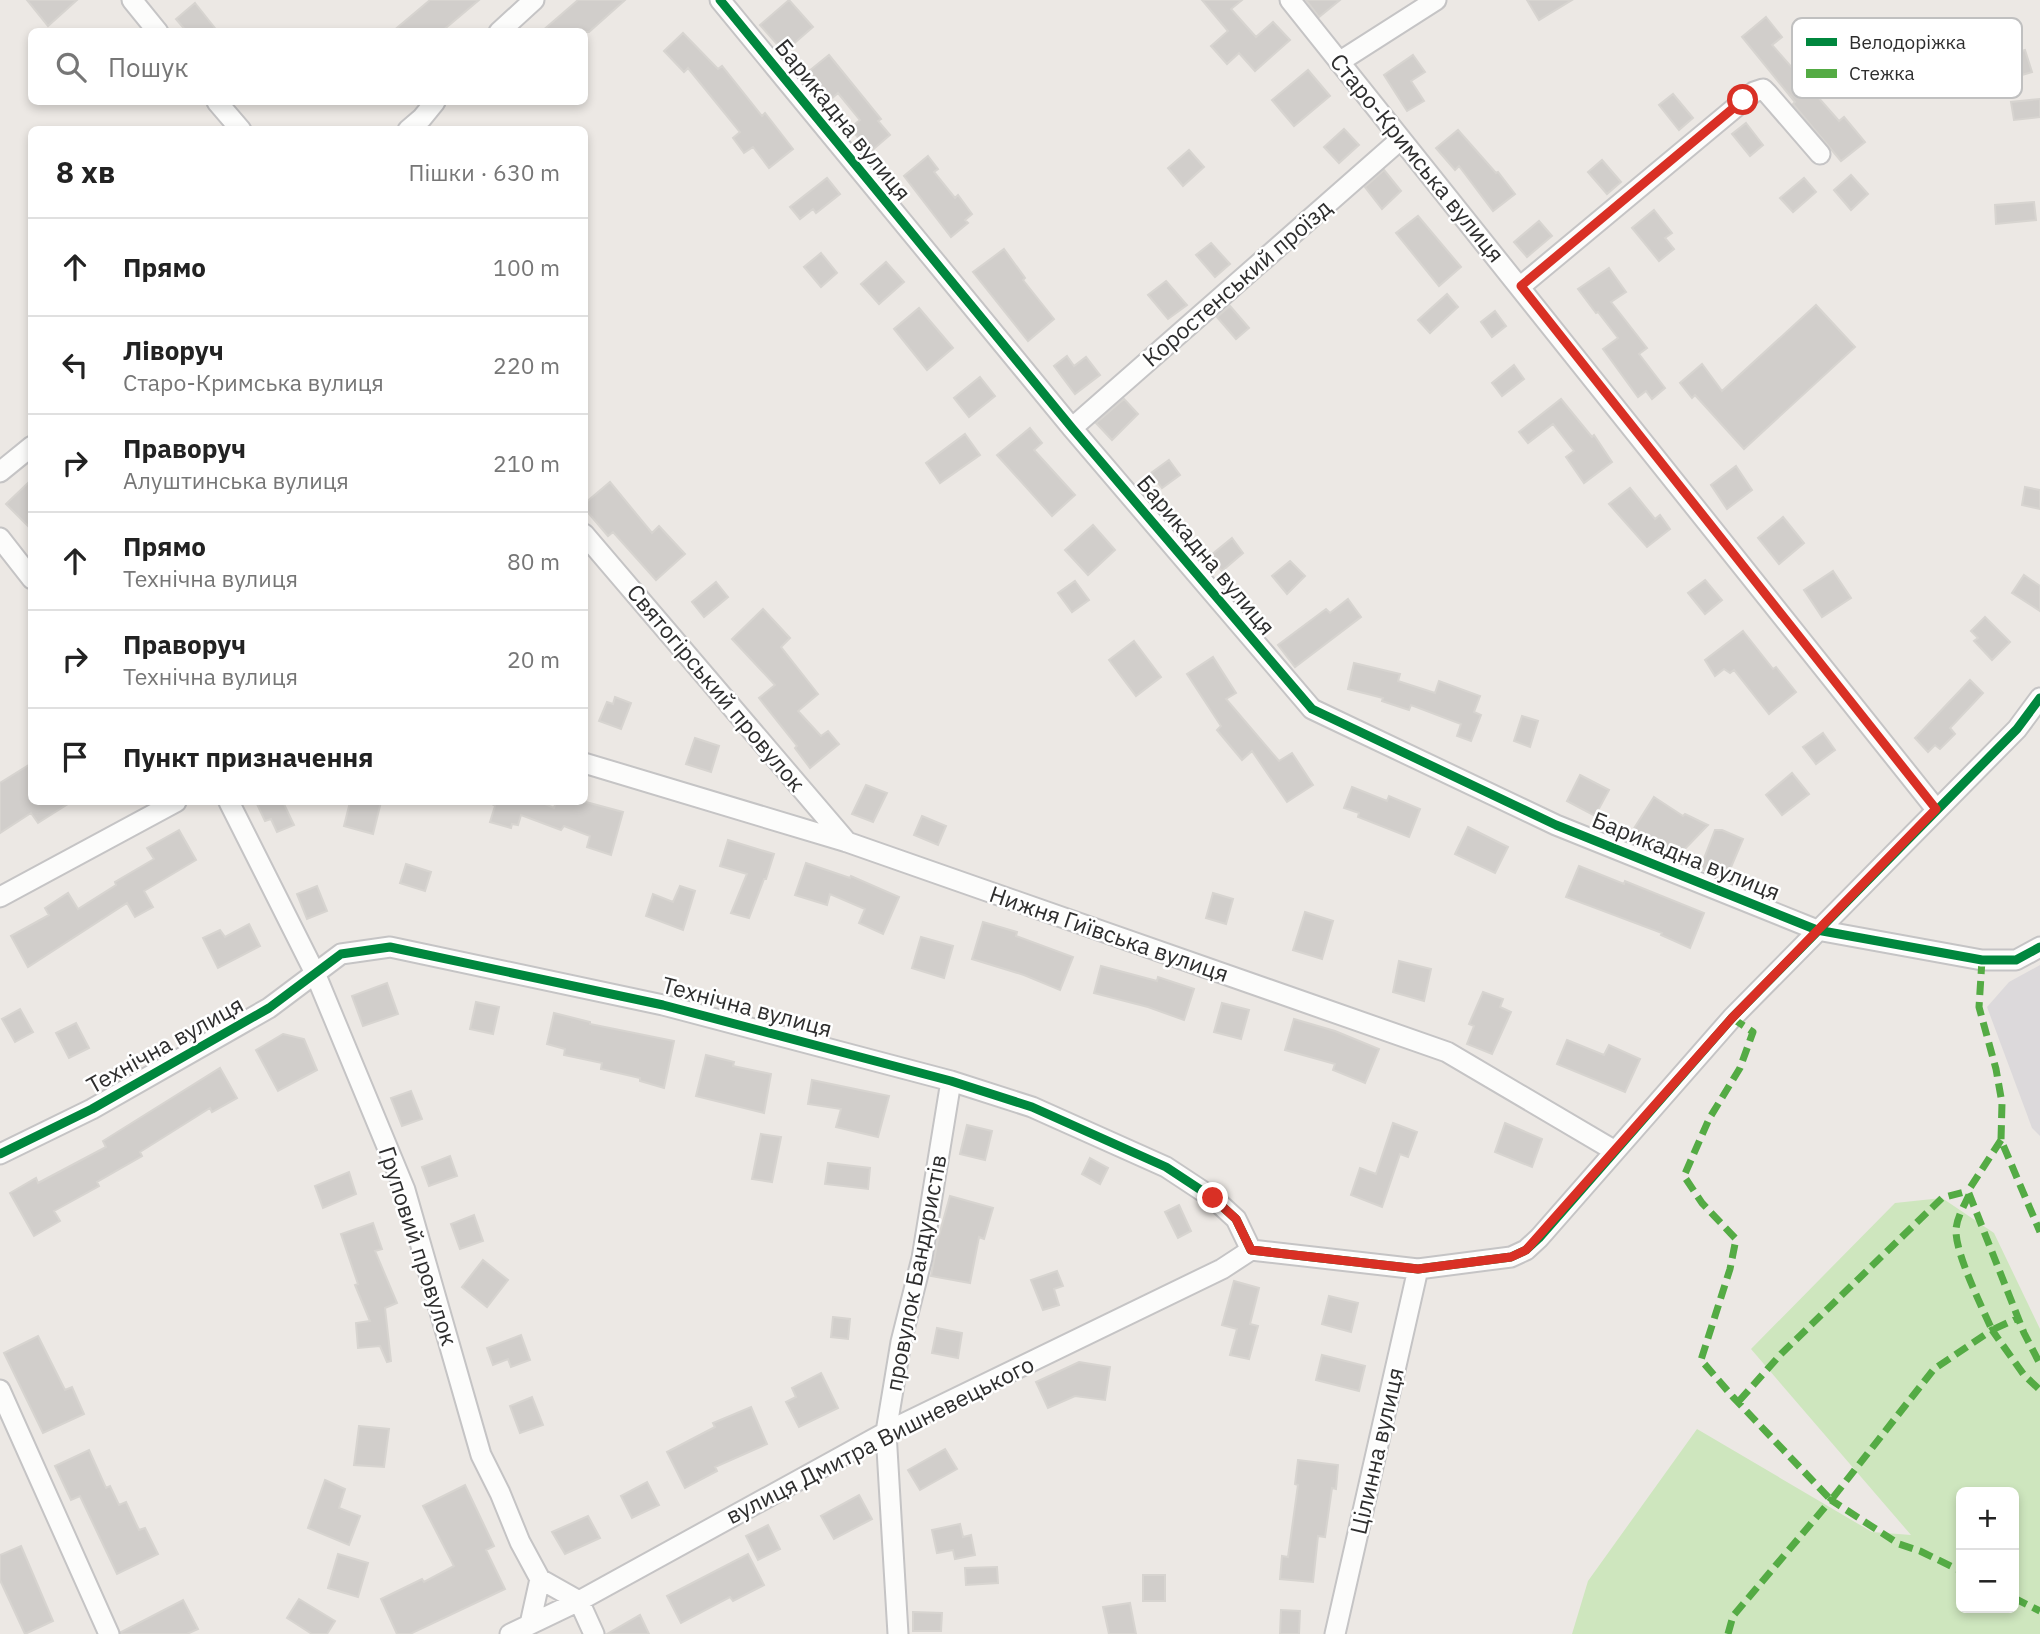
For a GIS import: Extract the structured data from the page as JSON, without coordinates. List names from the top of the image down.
{
  "streets": {
    "street": [
      "Барикадна вулиця",
      "Старо-Кримська вулиця",
      "Коростенський проїзд",
      "Святогірський провулок",
      "Нижня Гиївська вулиця",
      "Технічна вулиця",
      "Груповий провулок",
      "провулок Бандуристів",
      "вулиця Дмитра Вишневецького",
      "Цілинна вулиця"
    ]
  },
  "crossings": [
    ["Барикадна вулиця", "Коростенський проїзд"],
    ["Старо-Кримська вулиця", "Коростенський проїзд"],
    ["Святогірський провулок", "Нижня Гиївська вулиця"],
    ["Технічна вулиця", "Груповий провулок"],
    ["Технічна вулиця", "провулок Бандуристів"],
    ["Технічна вулиця", "вулиця Дмитра Вишневецького"],
    ["провулок Бандуристів", "вулиця Дмитра Вишневецького"]
  ],
  "legend": ["Велодоріжка", "Стежка"],
  "page": {
    "search": "Пошук",
    "heading": ["8 хв", "Пішки · 630 m"],
    "list": [
      ["Прямо", "100 m"],
      ["Ліворуч", "Старо-Кримська вулиця", "220 m"],
      ["Праворуч", "Алуштинська вулиця", "210 m"],
      ["Прямо", "Технічна вулиця", "80 m"],
      ["Праворуч", "Технічна вулиця", "20 m"],
      "Пункт призначення"
    ],
    "map_buttons": ["+", "−"]
  }
}
